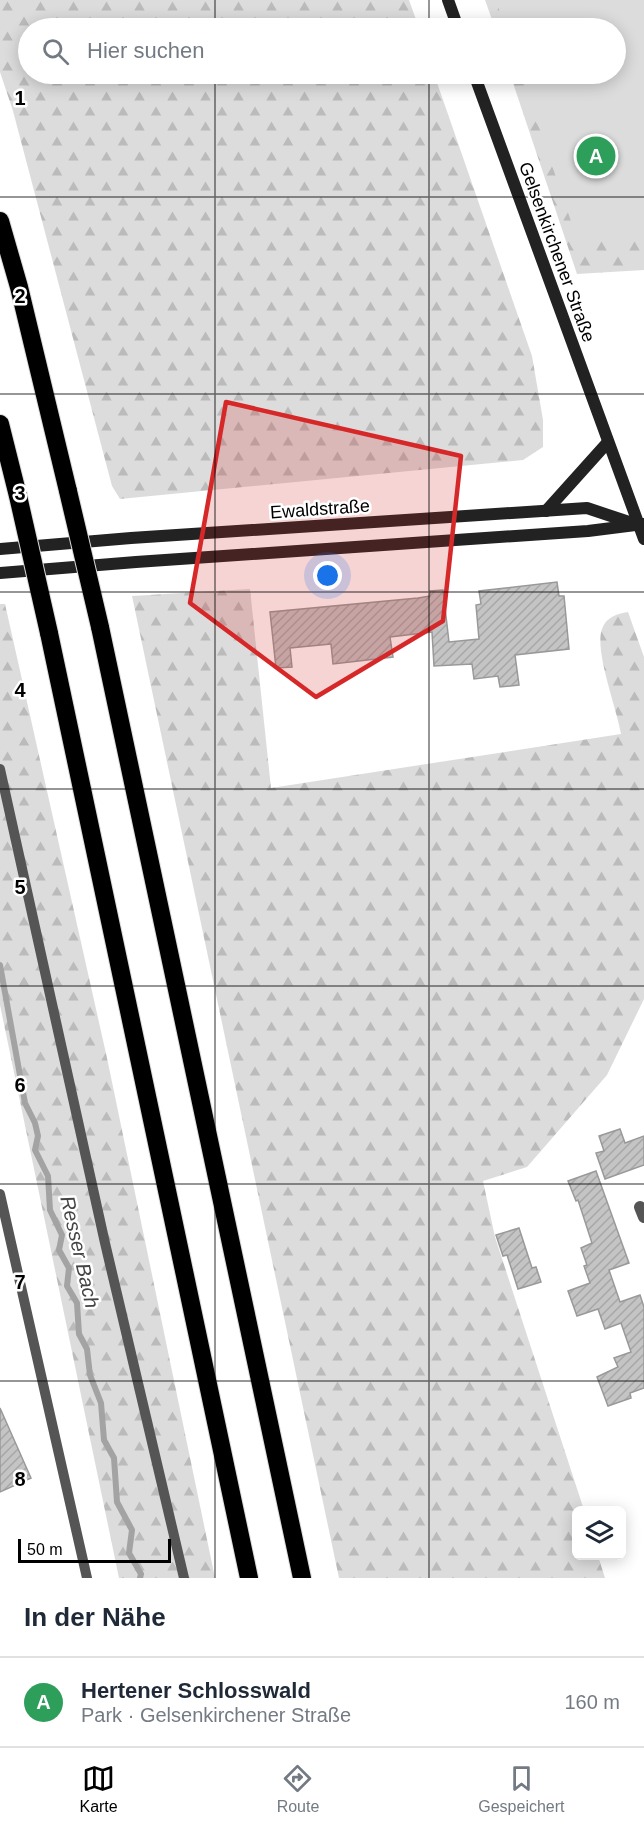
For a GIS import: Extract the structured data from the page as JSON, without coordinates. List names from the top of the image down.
{
  "streets": {
    "main road": ["Gelsenkirchener Straße", "Ewaldstraße"]
  },
  "crossings": [
    ["Gelsenkirchener Straße", "Ewaldstraße"]
  ],
  "water": ["Resser Bach"],
  "scale_bar": "50 m",
  "page": {
    "search": "Hier suchen",
    "pins": "A",
    "scale": "50 m",
    "heading": "In der Nähe",
    "list": [
      {
        "mark": "A",
        "name": "Hertener Schlosswald",
        "note": "Park · Gelsenkirchener Straße",
        "value": "160 m"
      }
    ],
    "nav": ["Karte", "Route", "Gespeichert"]
  },
  "grid": {
    "rows": [
      "1",
      "2",
      "3",
      "4",
      "5",
      "6",
      "7",
      "8"
    ]
  }
}
